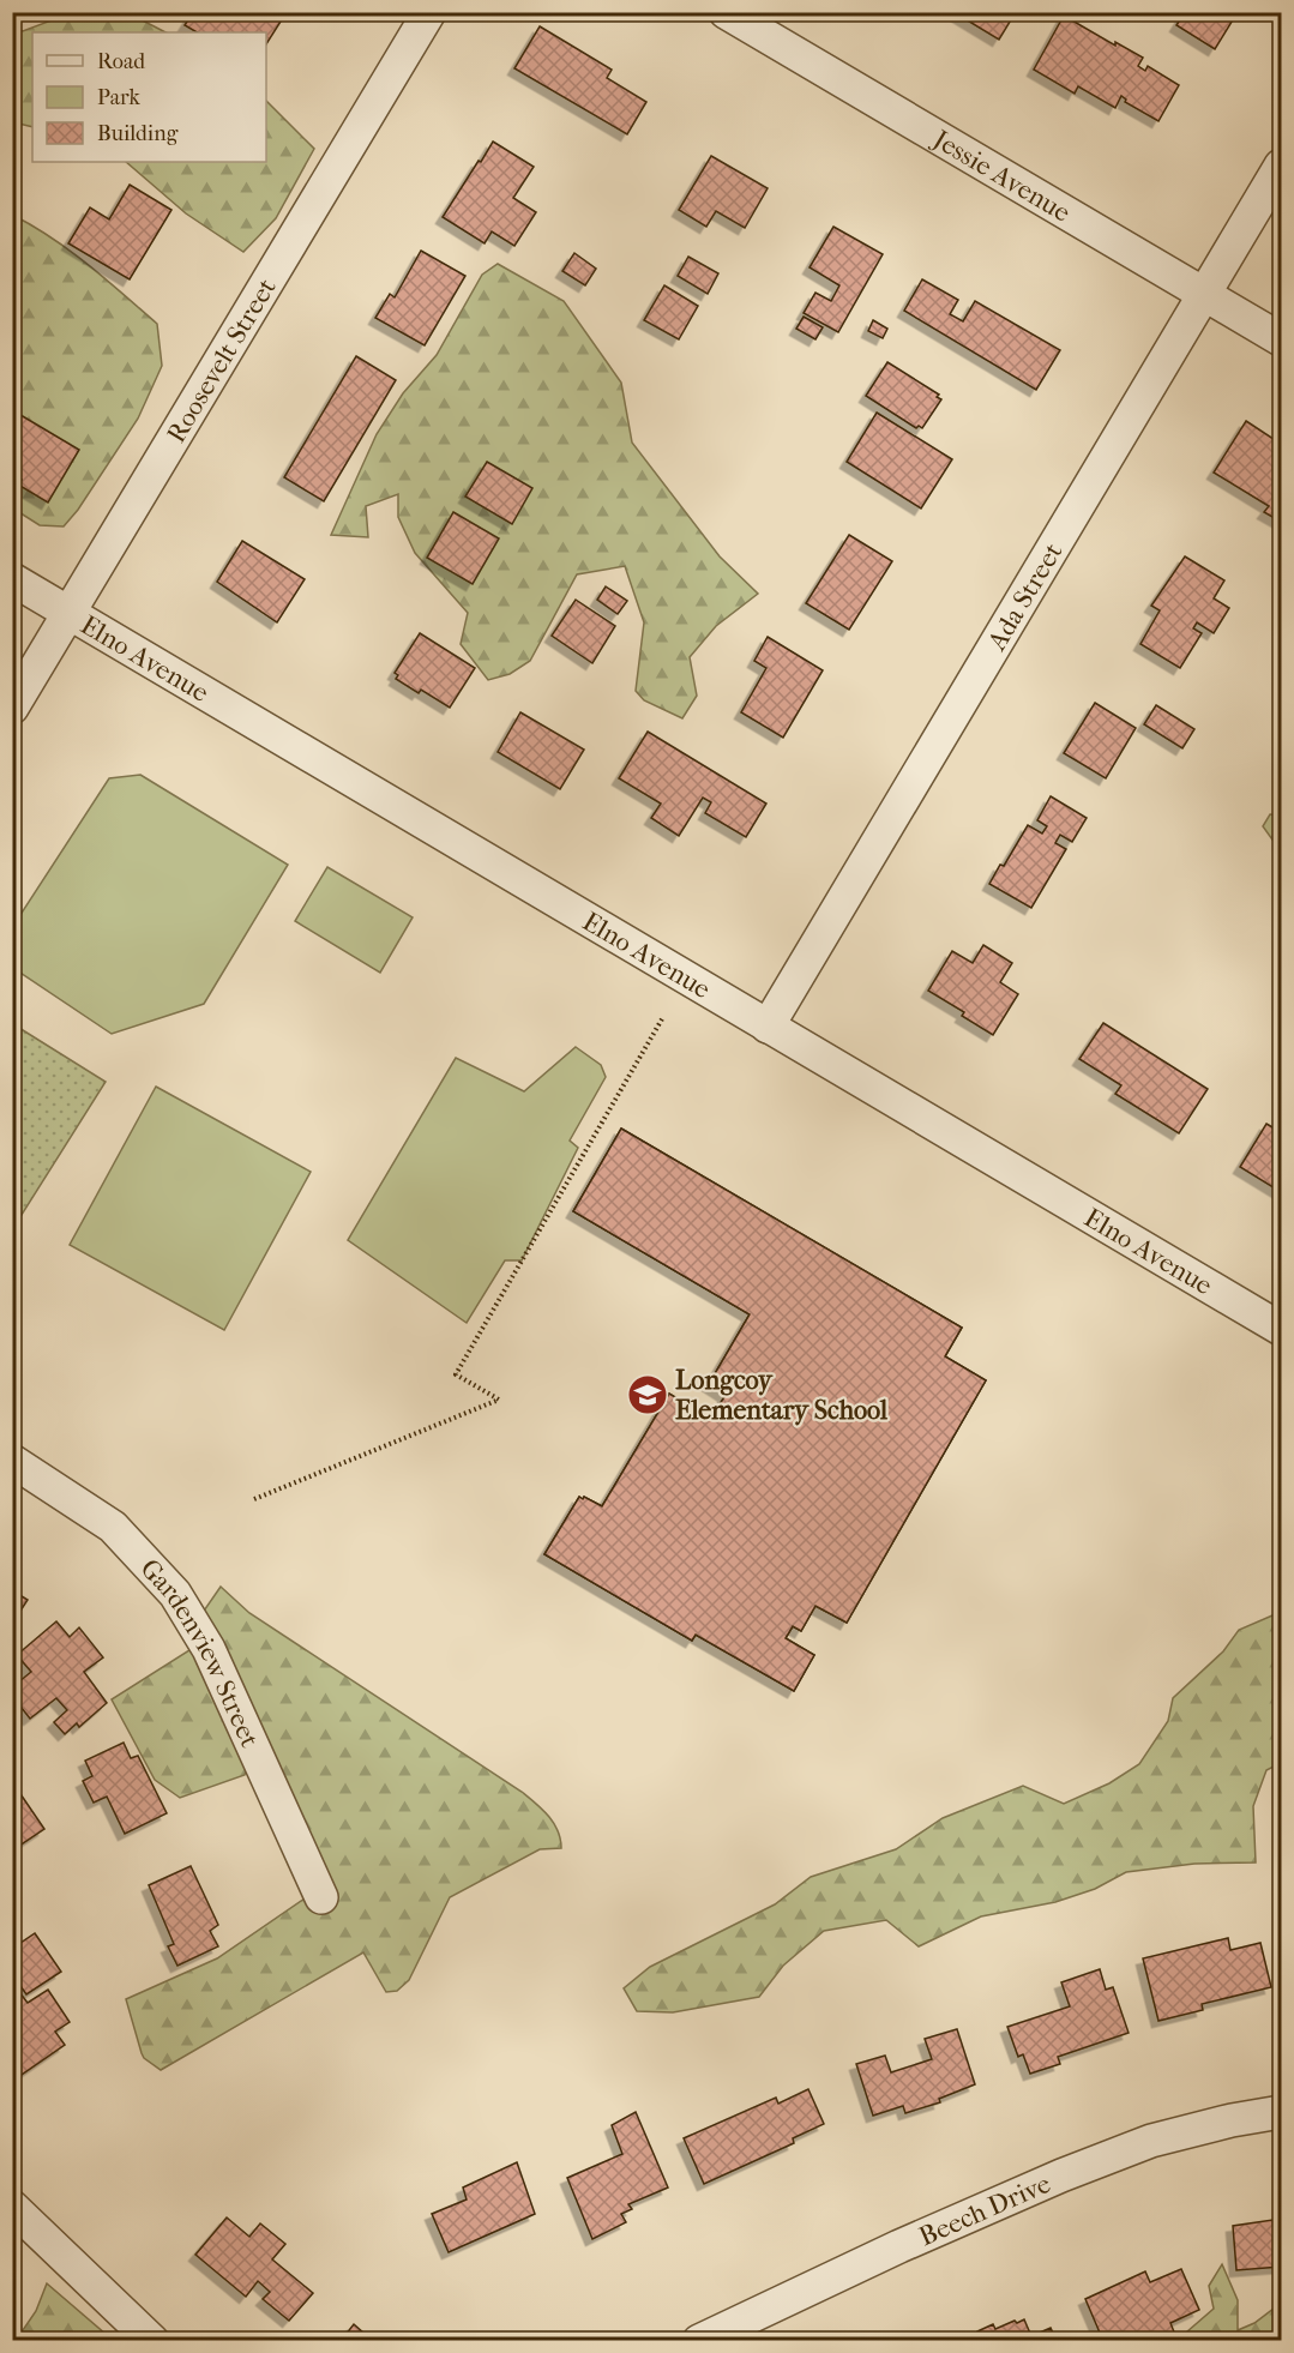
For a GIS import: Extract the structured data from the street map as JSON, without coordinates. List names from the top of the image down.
{
  "streets": {
    "street": [
      "Jessie Avenue",
      "Roosevelt Street",
      "Ada Street",
      "Elno Avenue",
      "Gardenview Street",
      "Beech Drive"
    ]
  },
  "crossings": [
    ["Jessie Avenue", "Ada Street"],
    ["Roosevelt Street", "Elno Avenue"],
    ["Ada Street", "Elno Avenue"]
  ],
  "places": {
    "school or university": ["Longcoy Elementary School"]
  },
  "legend": ["Road", "Park", "Building"]
}
